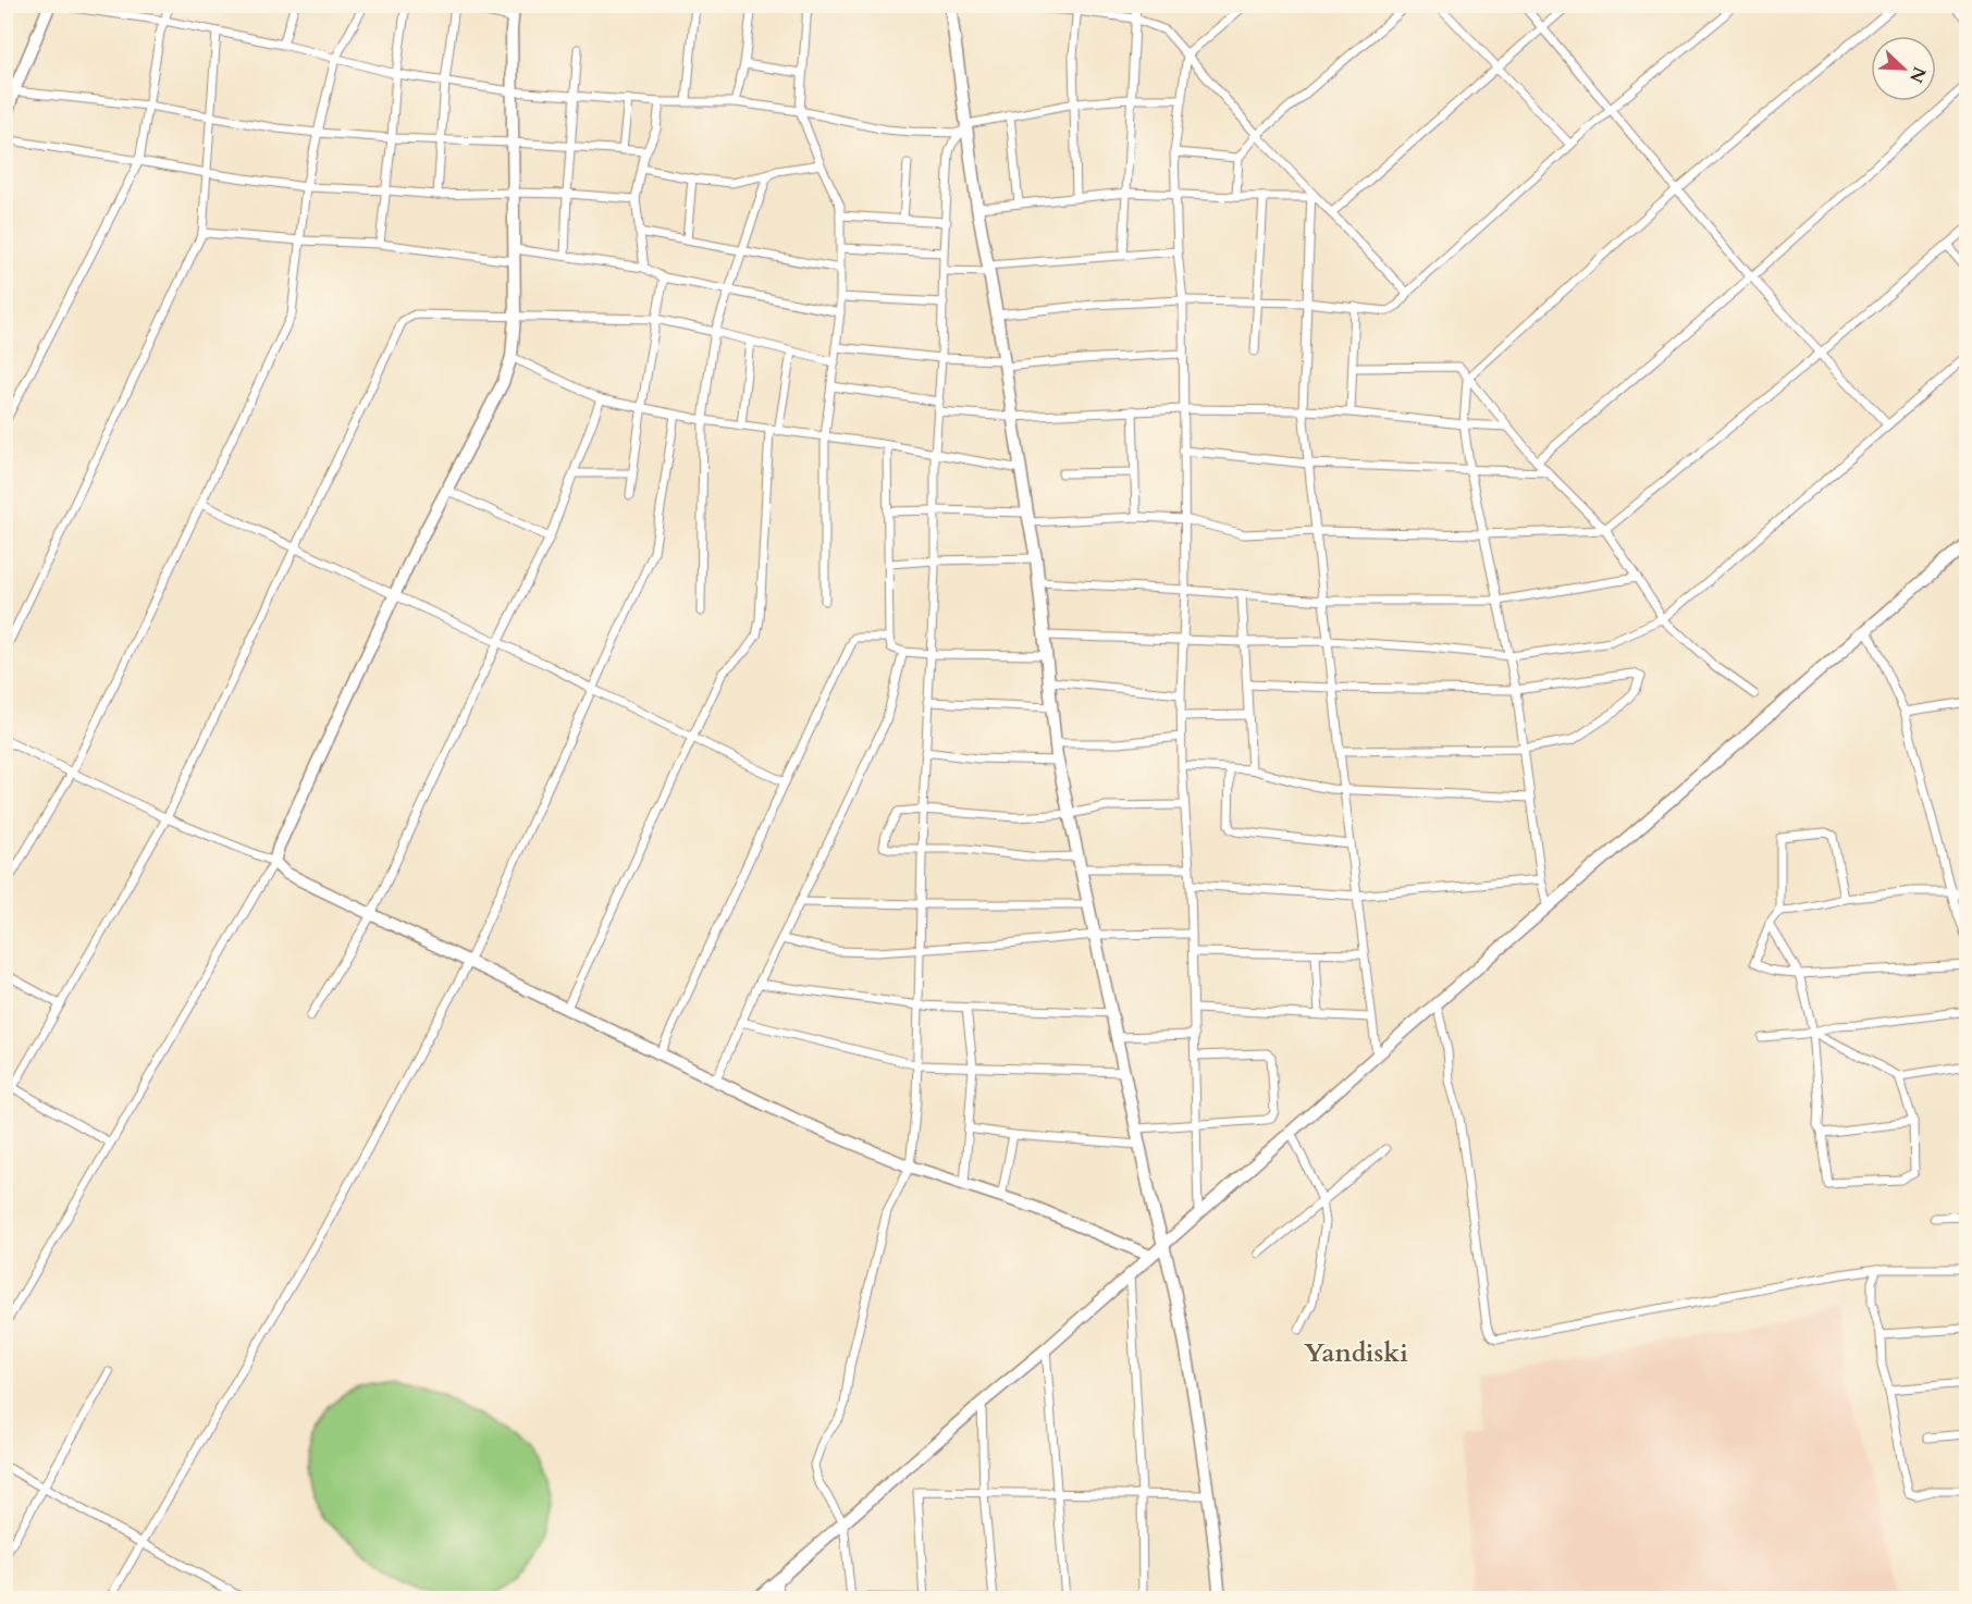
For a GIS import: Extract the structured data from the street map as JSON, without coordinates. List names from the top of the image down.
{
  "districts": ["Yandiski"],
  "north": "bottom right"
}
